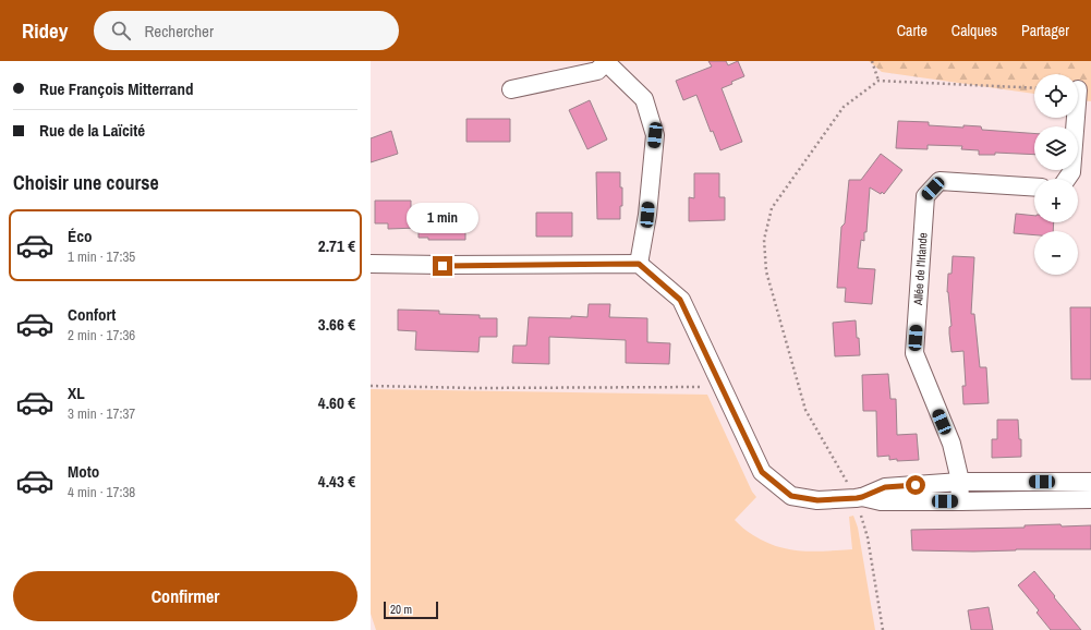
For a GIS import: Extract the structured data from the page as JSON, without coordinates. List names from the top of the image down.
{
  "streets": {
    "street": ["Allée de l'Irlande"]
  },
  "scale_bar": "20 m",
  "page": {
    "header": "Ridey",
    "search": "Rechercher",
    "nav": ["Carte", "Calques", "Partager"],
    "banner": ["Rue François Mitterrand", "Rue de la Laïcité"],
    "map_buttons": ["+", "−"],
    "heading": "Choisir une course",
    "bubble": "1 min",
    "list": [
      {
        "name": "Éco",
        "note": "1 min · 17:35",
        "value": "2.71 €"
      },
      {
        "name": "Confort",
        "note": "2 min · 17:36",
        "value": "3.66 €"
      },
      {
        "name": "XL",
        "note": "3 min · 17:37",
        "value": "4.60 €"
      },
      {
        "name": "Moto",
        "note": "4 min · 17:38",
        "value": "4.43 €"
      }
    ],
    "buttons": "Confirmer",
    "scale": "20 m"
  }
}
